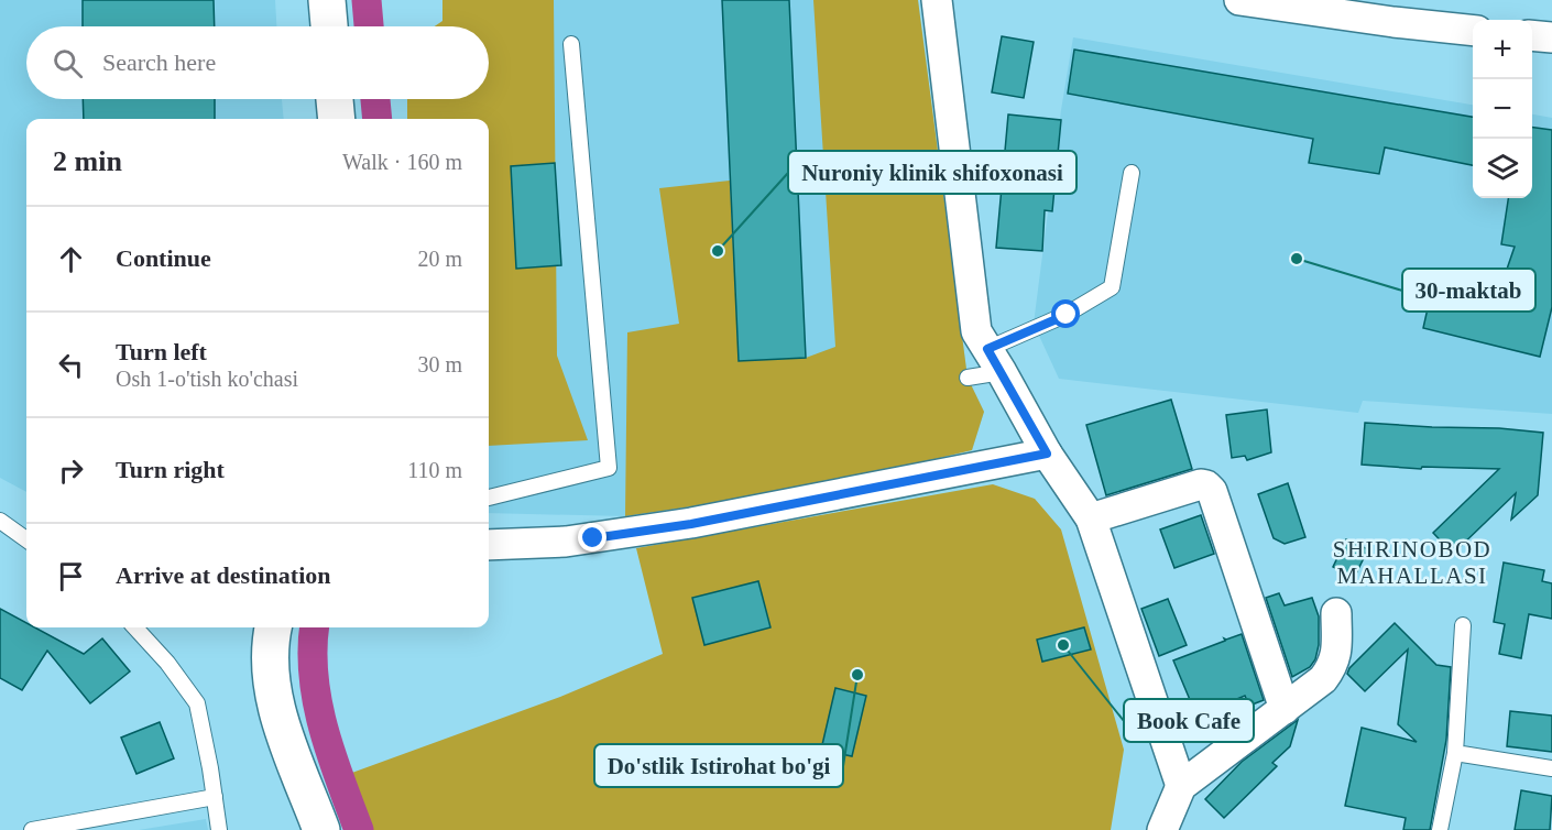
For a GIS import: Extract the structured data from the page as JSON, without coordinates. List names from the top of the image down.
{
  "districts": ["SHIRINOBOD MAHALLASI"],
  "places": [
    "Nuroniy klinik shifoxonasi",
    "30-maktab",
    "Book Cafe",
    "Do'stlik Istirohat bo'gi"
  ],
  "page": {
    "map_buttons": ["+", "−"],
    "search": "Search here",
    "heading": ["2 min", "Walk · 160 m"],
    "list": [
      ["Continue", "20 m"],
      ["Turn left", "Osh 1-o'tish ko'chasi", "30 m"],
      ["Turn right", "110 m"],
      "Arrive at destination"
    ]
  }
}
